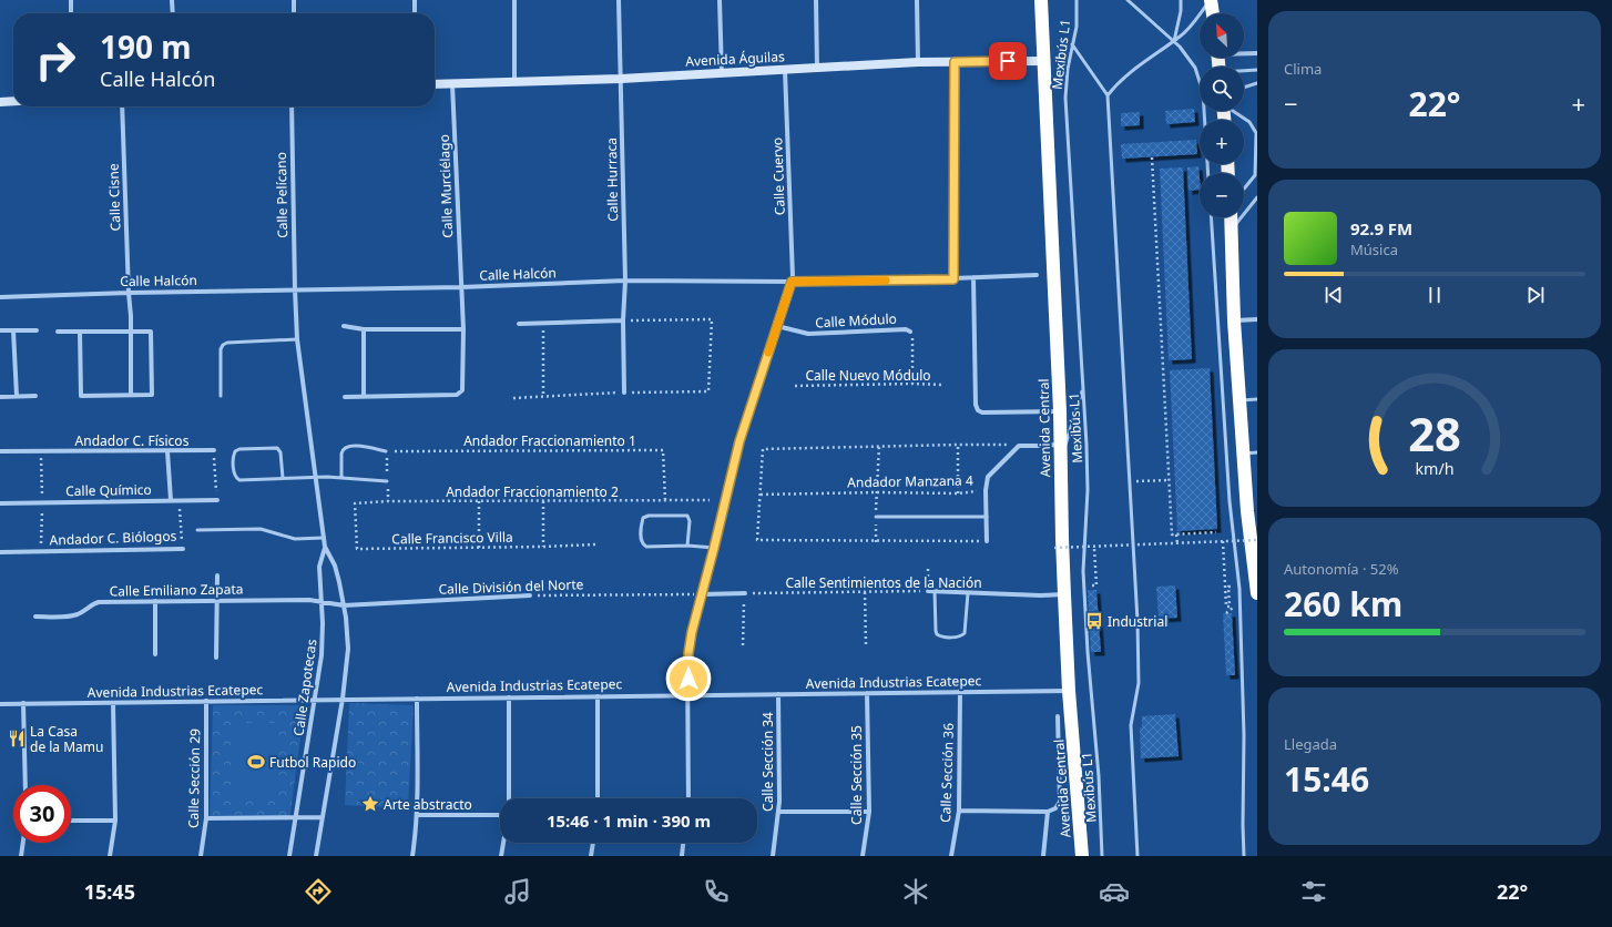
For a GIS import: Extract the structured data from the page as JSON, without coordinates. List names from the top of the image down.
{
  "streets": {
    "highway": ["Avenida Central"],
    "street": [
      "Avenida Águilas",
      "Calle Cuervo",
      "Calle Hurraca",
      "Calle Murciélago",
      "Calle Pelícano",
      "Calle Cisne",
      "Calle Halcón",
      "Calle Módulo",
      "Andador C. Físicos",
      "Andador Manzana 4",
      "Calle Químico",
      "Andador C. Biólogos",
      "Calle Sentimientos de la Nación",
      "Calle División del Norte",
      "Calle Emiliano Zapata",
      "Avenida Industrias Ecatepec",
      "Calle Zapotecas",
      "Calle Sección 34",
      "Calle Sección 36",
      "Calle Sección 35",
      "Calle Sección 29"
    ],
    "lane": ["Mexibús L1"],
    "path": [
      "Calle Nuevo Módulo",
      "Andador Fraccionamiento 1",
      "Andador Fraccionamiento 2",
      "Calle Francisco Villa"
    ]
  },
  "crossings": [
    ["Avenida Águilas", "Calle Cuervo"],
    ["Avenida Águilas", "Calle Hurraca"],
    ["Avenida Águilas", "Calle Murciélago"],
    ["Avenida Águilas", "Avenida Central"],
    ["Calle Cuervo", "Calle Halcón"],
    ["Calle Cuervo", "Calle Módulo"],
    ["Calle Cuervo", "Calle División del Norte"],
    ["Calle Cuervo", "Avenida Industrias Ecatepec"],
    ["Calle Hurraca", "Calle Halcón"],
    ["Calle Murciélago", "Calle Halcón"],
    ["Calle Pelícano", "Calle Halcón"],
    ["Calle Pelícano", "Calle Zapotecas"],
    ["Calle Cisne", "Calle Halcón"],
    ["Calle Halcón", "Calle Zapotecas"],
    ["Calle Módulo", "Calle Nuevo Módulo"],
    ["Avenida Central", "Calle Sentimientos de la Nación"],
    ["Avenida Central", "Avenida Industrias Ecatepec"],
    ["Andador Fraccionamiento 1", "Andador Fraccionamiento 2"],
    ["Calle Químico", "Andador C. Biólogos"],
    ["Andador Fraccionamiento 2", "Calle Francisco Villa"],
    ["Calle División del Norte", "Calle Emiliano Zapata"],
    ["Calle División del Norte", "Calle Zapotecas"],
    ["Calle Emiliano Zapata", "Calle Zapotecas"],
    ["Avenida Industrias Ecatepec", "Calle Zapotecas"],
    ["Avenida Industrias Ecatepec", "Calle Sección 34"],
    ["Avenida Industrias Ecatepec", "Calle Sección 36"],
    ["Avenida Industrias Ecatepec", "Calle Sección 35"],
    ["Avenida Industrias Ecatepec", "Calle Sección 29"]
  ],
  "places": {
    "bus stop": ["Industrial"],
    "restaurant": ["La Casa de la Mamu"],
    "sports": ["Futbol Rapido"],
    "place": ["Arte abstracto"]
  },
  "north": "top left",
  "page": {
    "tile": [
      "Clima",
      ["Autonomía · 52%", "260 km"],
      ["Llegada", "15:46"]
    ],
    "map_buttons": ["+", "−"],
    "turn": ["190 m", "Calle Halcón"],
    "heat": ["−", "22°", "+"],
    "song": ["92.9 FM", "Música"],
    "limit": "30",
    "trip": "15:46 · 1 min · 390 m",
    "tabs": ["15:45", "22°"],
    "gauge": ["28", "km/h"]
  }
}
